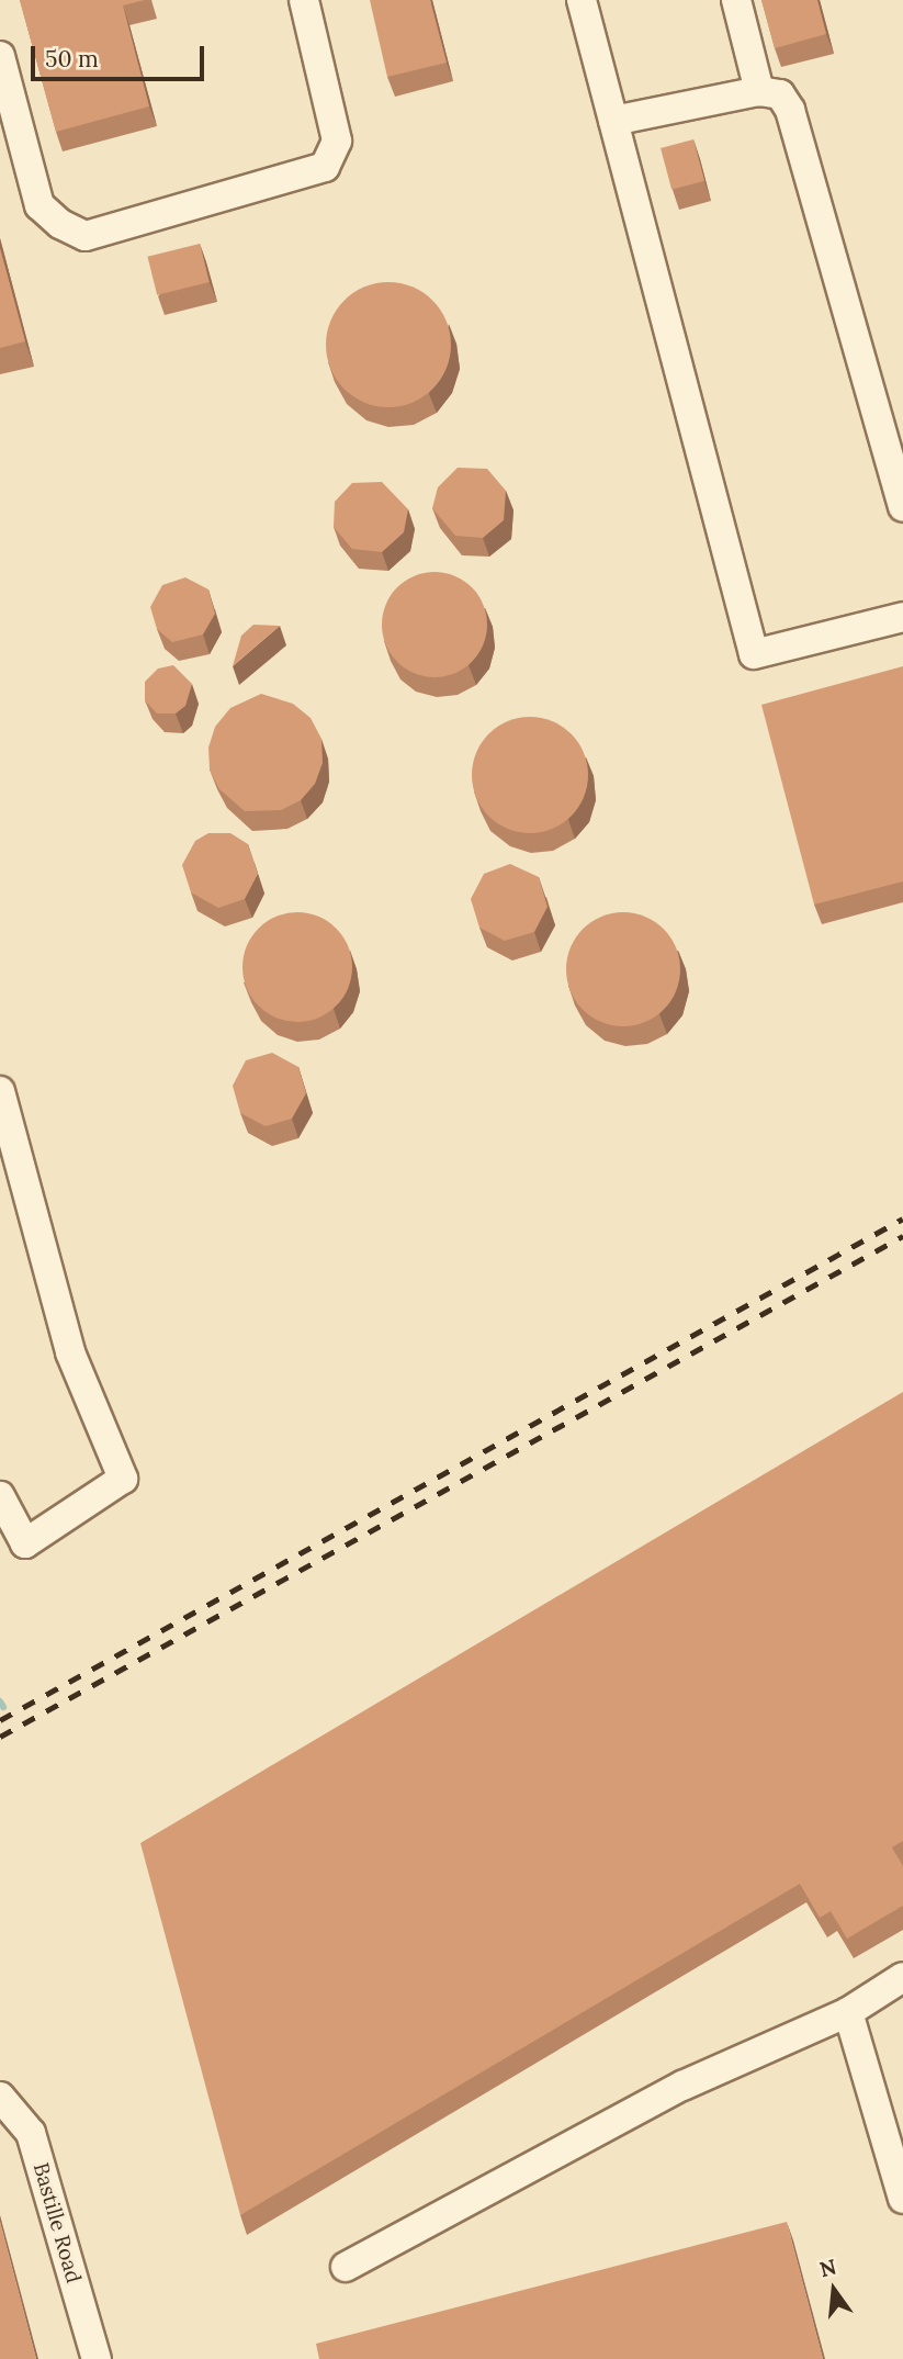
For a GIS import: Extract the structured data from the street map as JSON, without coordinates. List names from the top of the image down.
{
  "streets": {
    "street": ["Bastille Road"]
  },
  "scale_bar": "50 m",
  "north": "top"
}
